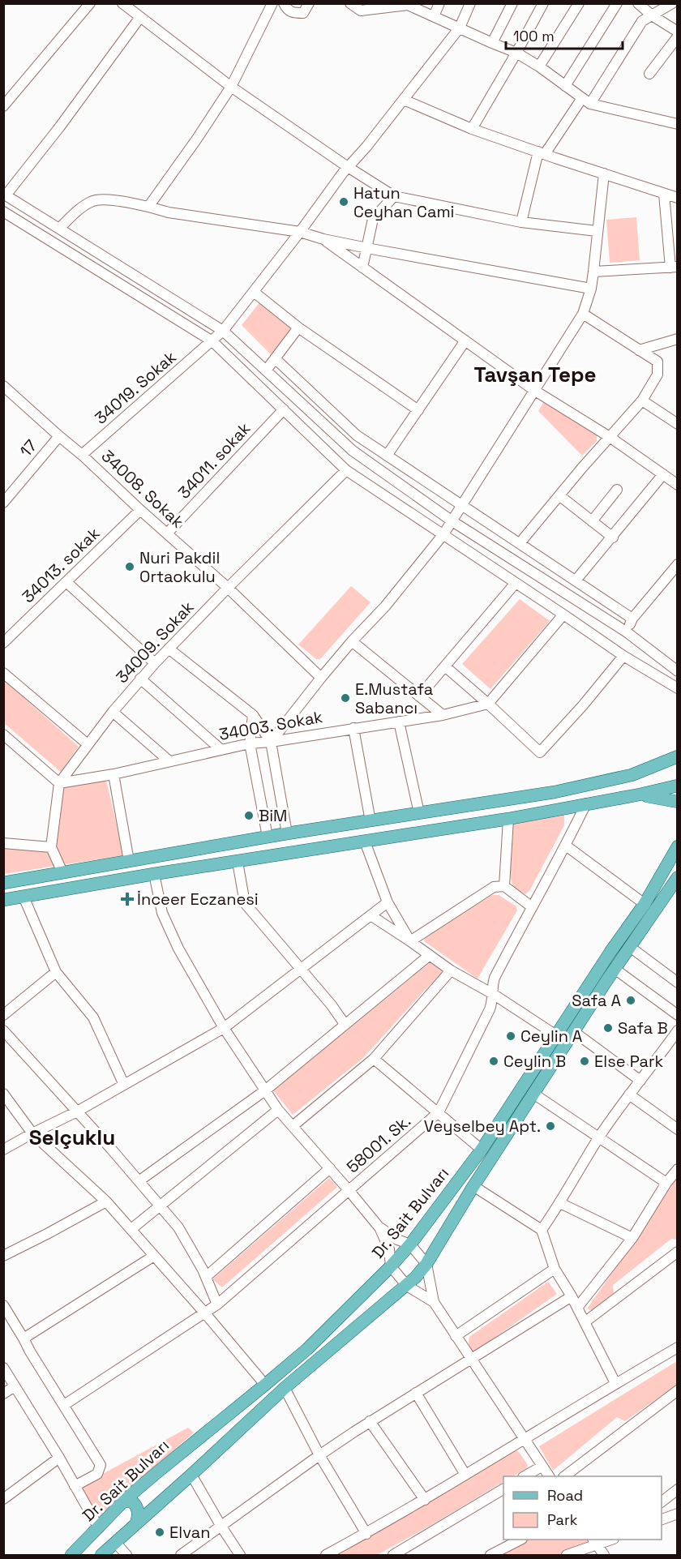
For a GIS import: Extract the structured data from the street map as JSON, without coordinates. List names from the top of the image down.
{
  "streets": {
    "main road": ["Dr. Sait Bulvarı"],
    "street": [
      "34019. Sokak",
      "17",
      "34011. sokak",
      "34008. Sokak",
      "34013. sokak",
      "34009. Sokak",
      "34003. Sokak",
      "58001. Sk."
    ]
  },
  "crossings": [
    ["34019. Sokak", "34008. Sokak"],
    ["17", "34008. Sokak"],
    ["34011. sokak", "34008. Sokak"],
    ["34008. Sokak", "34013. sokak"],
    ["34008. Sokak", "34009. Sokak"],
    ["34009. Sokak", "34003. Sokak"]
  ],
  "districts": ["Tavşan Tepe", "Selçuklu"],
  "places": {
    "other": [
      "Hatun Ceyhan Cami",
      "Nuri Pakdil Ortaokulu",
      "E.Mustafa Sabancı",
      "BiM",
      "Safa A",
      "Safa B",
      "Ceylin A",
      "Ceylin B",
      "Else Park",
      "Veyselbey Apt.",
      "Elvan"
    ],
    "health": ["İnceer Eczanesi"]
  },
  "legend": ["Road", "Park"],
  "scale_bar": "100 m"
}
